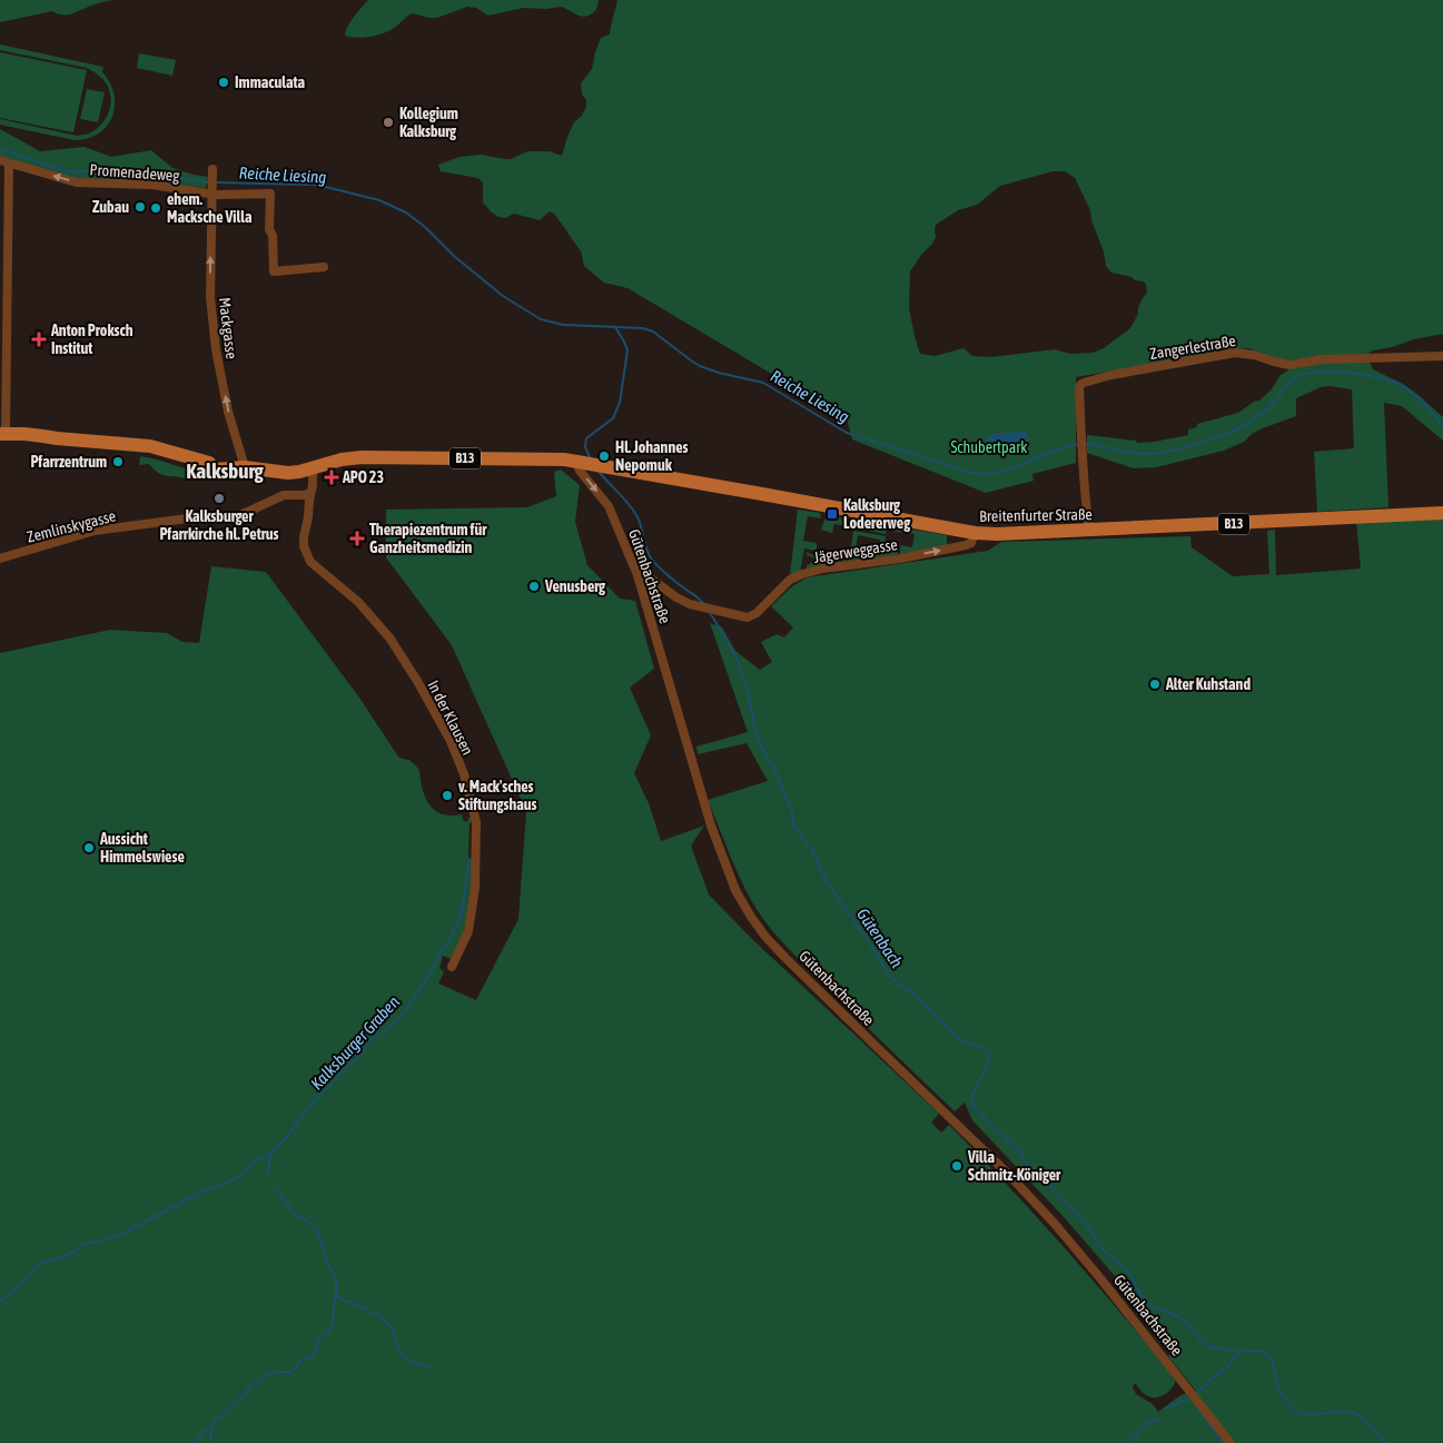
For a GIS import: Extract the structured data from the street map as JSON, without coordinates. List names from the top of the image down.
{
  "streets": {
    "main road": ["B13", "Breitenfurter Straße"],
    "street": [
      "Promenadeweg",
      "Mackgasse",
      "Zangerlestraße",
      "Zemlinskygasse",
      "Jägerweggasse",
      "Gütenbachstraße",
      "In der Klausen"
    ]
  },
  "crossings": [
    ["Promenadeweg", "Mackgasse"],
    ["Mackgasse", "B13"],
    ["Zangerlestraße", "Breitenfurter Straße"],
    ["B13", "Breitenfurter Straße"],
    ["B13", "Gütenbachstraße"],
    ["B13", "In der Klausen"],
    ["Breitenfurter Straße", "Jägerweggasse"],
    ["Breitenfurter Straße", "Gütenbachstraße"],
    ["Zemlinskygasse", "In der Klausen"],
    ["Jägerweggasse", "Gütenbachstraße"]
  ],
  "one_way": ["Promenadeweg", "Mackgasse", "Jägerweggasse"],
  "districts": ["Kalksburg"],
  "water": ["Reiche Liesing", "Gütenbach", "Kalksburger Graben"],
  "parks": ["Schubertpark"],
  "places": {
    "other": [
      "Immaculata",
      "Kollegium Kalksburg",
      "Zubau",
      "ehem. Macksche Villa",
      "Hl. Johannes Nepomuk",
      "Pfarrzentrum",
      "Kalksburger Pfarrkirche hl. Petrus",
      "Venusberg",
      "Alter Kuhstand",
      "v. Mack'sches Stiftungshaus",
      "Aussicht Himmelswiese",
      "Villa Schmitz-Königer"
    ],
    "health": ["Anton Proksch Institut", "APO 23", "Therapiezentrum für Ganzheitsmedizin"],
    "transit": ["Kalksburg Lodererweg"]
  }
}
